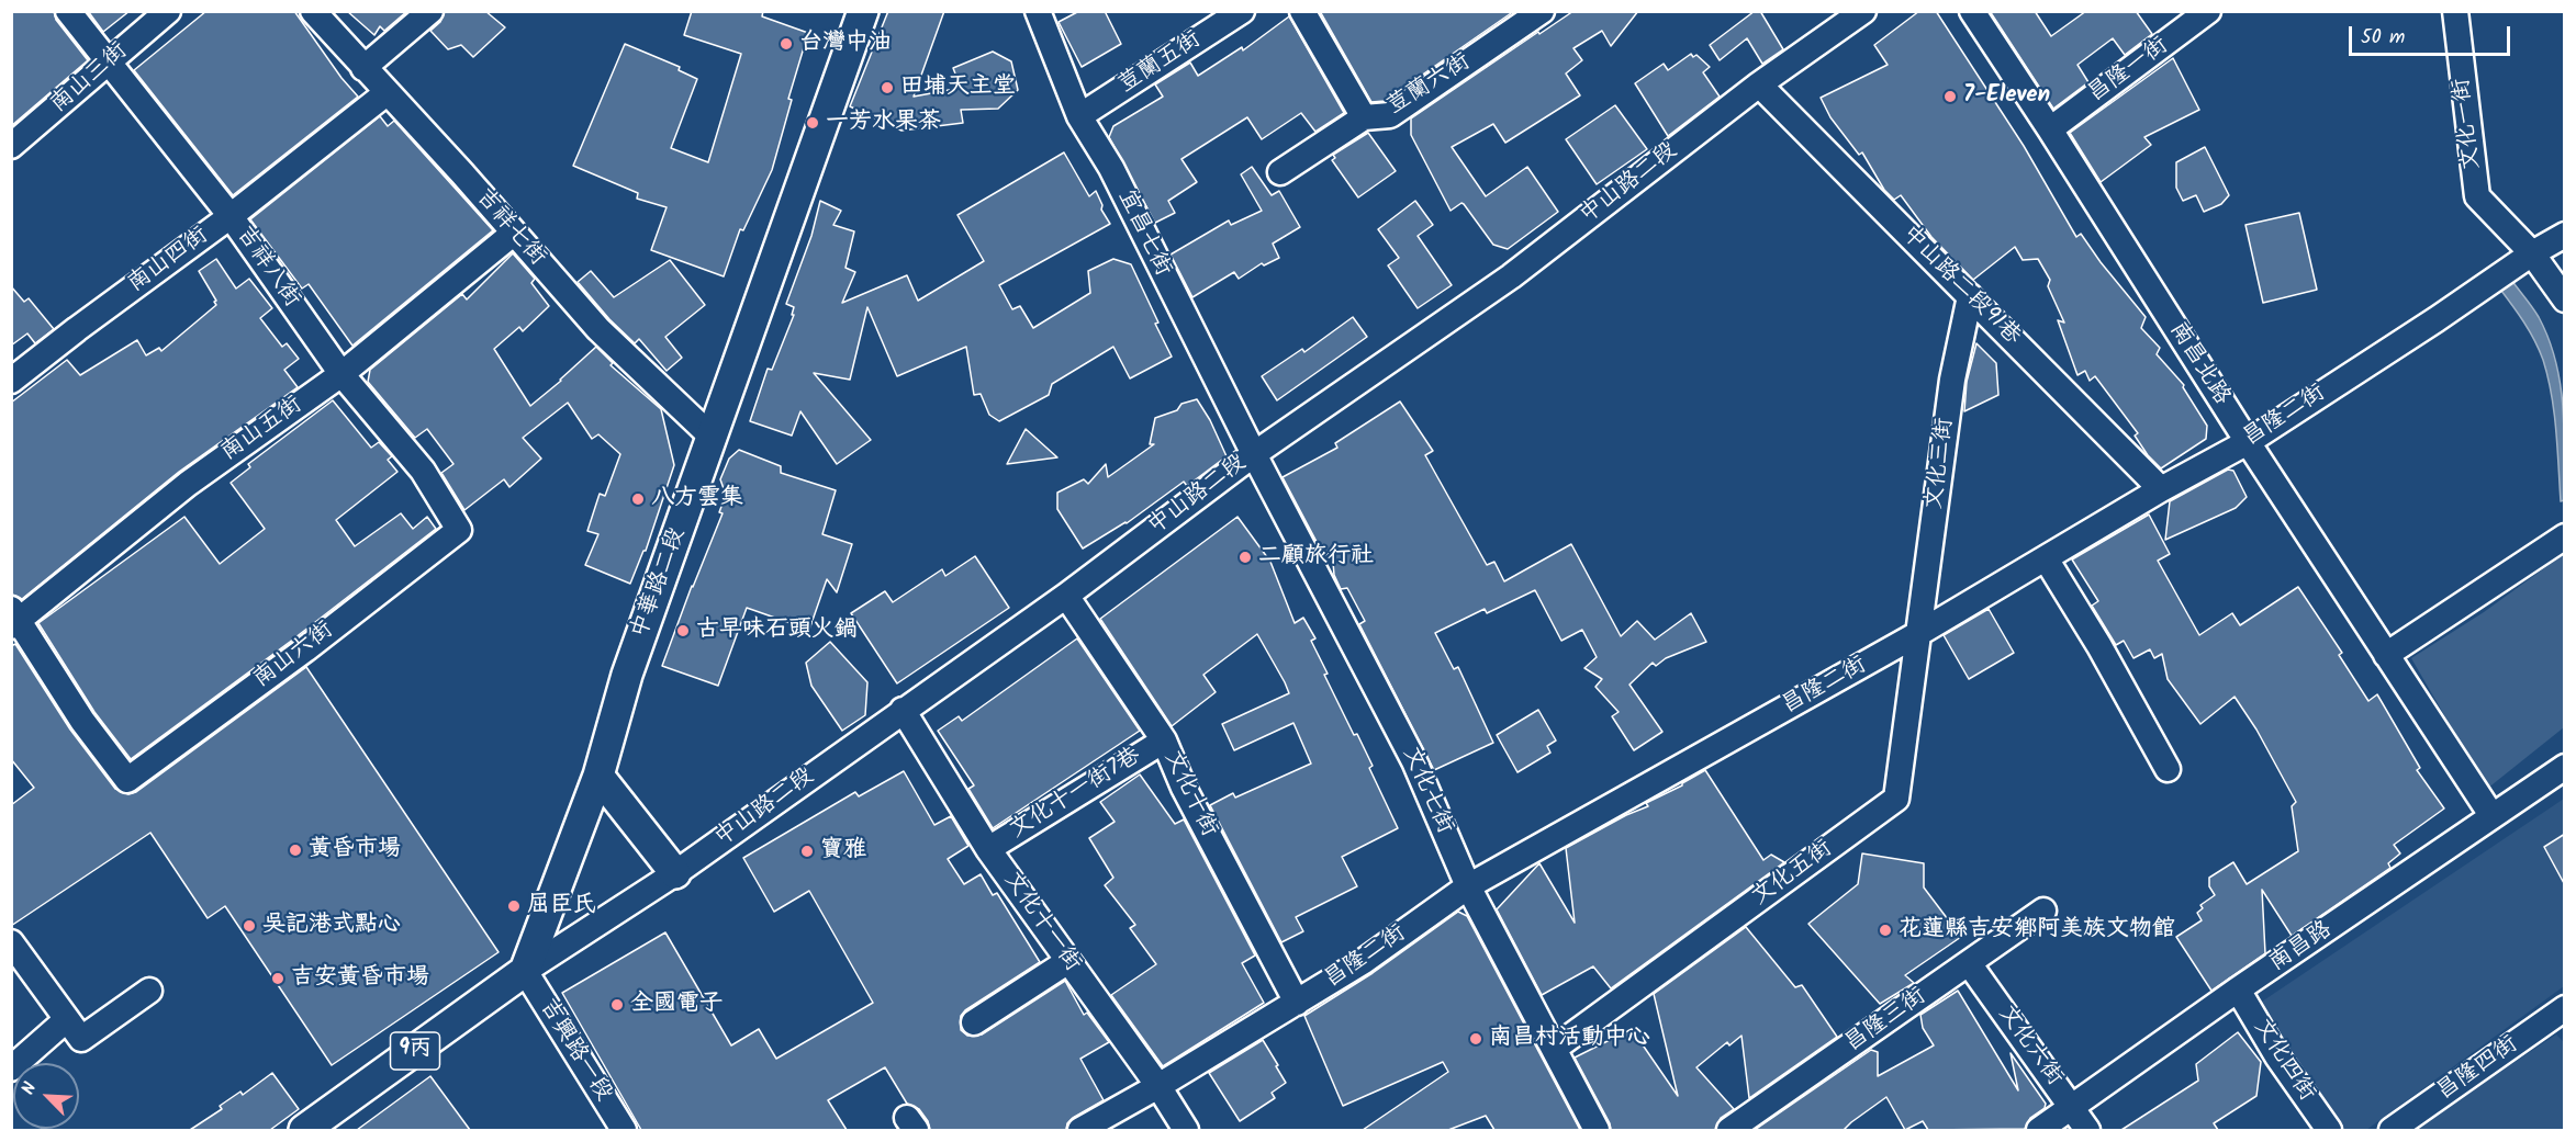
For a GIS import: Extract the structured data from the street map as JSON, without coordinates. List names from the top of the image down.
{
  "streets": {
    "main road": ["中華路二段", "9丙"],
    "street": [
      "荳蘭五街",
      "昌隆一街",
      "南山三街",
      "荳蘭六街",
      "文化一街",
      "中山路二段",
      "吉祥七街",
      "宜昌七街",
      "南山四街",
      "吉祥八街",
      "中山路二段91巷",
      "南昌北路",
      "昌隆二街",
      "南山五街",
      "文化三街",
      "南山六街",
      "文化七街",
      "文化十一街7巷",
      "文化十街",
      "文化五街",
      "文化十一街",
      "南昌路",
      "昌隆三街",
      "文化六街",
      "吉興路一段",
      "文化四街",
      "昌隆四街"
    ]
  },
  "crossings": [
    ["荳蘭五街", "宜昌七街"],
    ["昌隆一街", "南昌北路"],
    ["南山三街", "吉祥八街"],
    ["文化一街", "昌隆二街"],
    ["中山路二段", "宜昌七街"],
    ["中山路二段", "中山路二段91巷"],
    ["中山路二段", "中華路二段"],
    ["中山路二段", "文化七街"],
    ["中山路二段", "文化十街"],
    ["中山路二段", "文化十一街"],
    ["中山路二段", "9丙"],
    ["中山路二段", "吉興路一段"],
    ["吉祥七街", "南山四街"],
    ["吉祥七街", "南山五街"],
    ["吉祥七街", "中華路二段"],
    ["宜昌七街", "文化七街"],
    ["南山四街", "吉祥八街"],
    ["吉祥八街", "南山五街"],
    ["吉祥八街", "南山六街"],
    ["中山路二段91巷", "昌隆二街"],
    ["中山路二段91巷", "文化三街"],
    ["南昌北路", "昌隆二街"],
    ["南昌北路", "南昌路"],
    ["昌隆二街", "文化三街"],
    ["昌隆二街", "文化七街"],
    ["昌隆二街", "文化十街"],
    ["昌隆二街", "文化五街"],
    ["昌隆二街", "文化十一街"],
    ["南山五街", "南山六街"],
    ["文化三街", "文化五街"],
    ["中華路二段", "9丙"],
    ["中華路二段", "吉興路一段"],
    ["文化七街", "文化五街"],
    ["文化十一街7巷", "文化十街"],
    ["文化十一街7巷", "文化十一街"],
    ["南昌路", "文化六街"],
    ["南昌路", "文化四街"],
    ["昌隆三街", "文化六街"],
    ["9丙", "吉興路一段"]
  ],
  "places": [
    "台灣中油",
    "田埔天主堂",
    "7-Eleven",
    "一芳水果茶",
    "八方雲集",
    "二顧旅行社",
    "古早味石頭火鍋",
    "黃昏市場",
    "寶雅",
    "屈臣氏",
    "吳記港式點心",
    "花蓮縣吉安鄉阿美族文物館",
    "吉安黃昏市場",
    "全國電子",
    "南昌村活動中心"
  ],
  "scale_bar": "50 m",
  "north": "top left"
}
